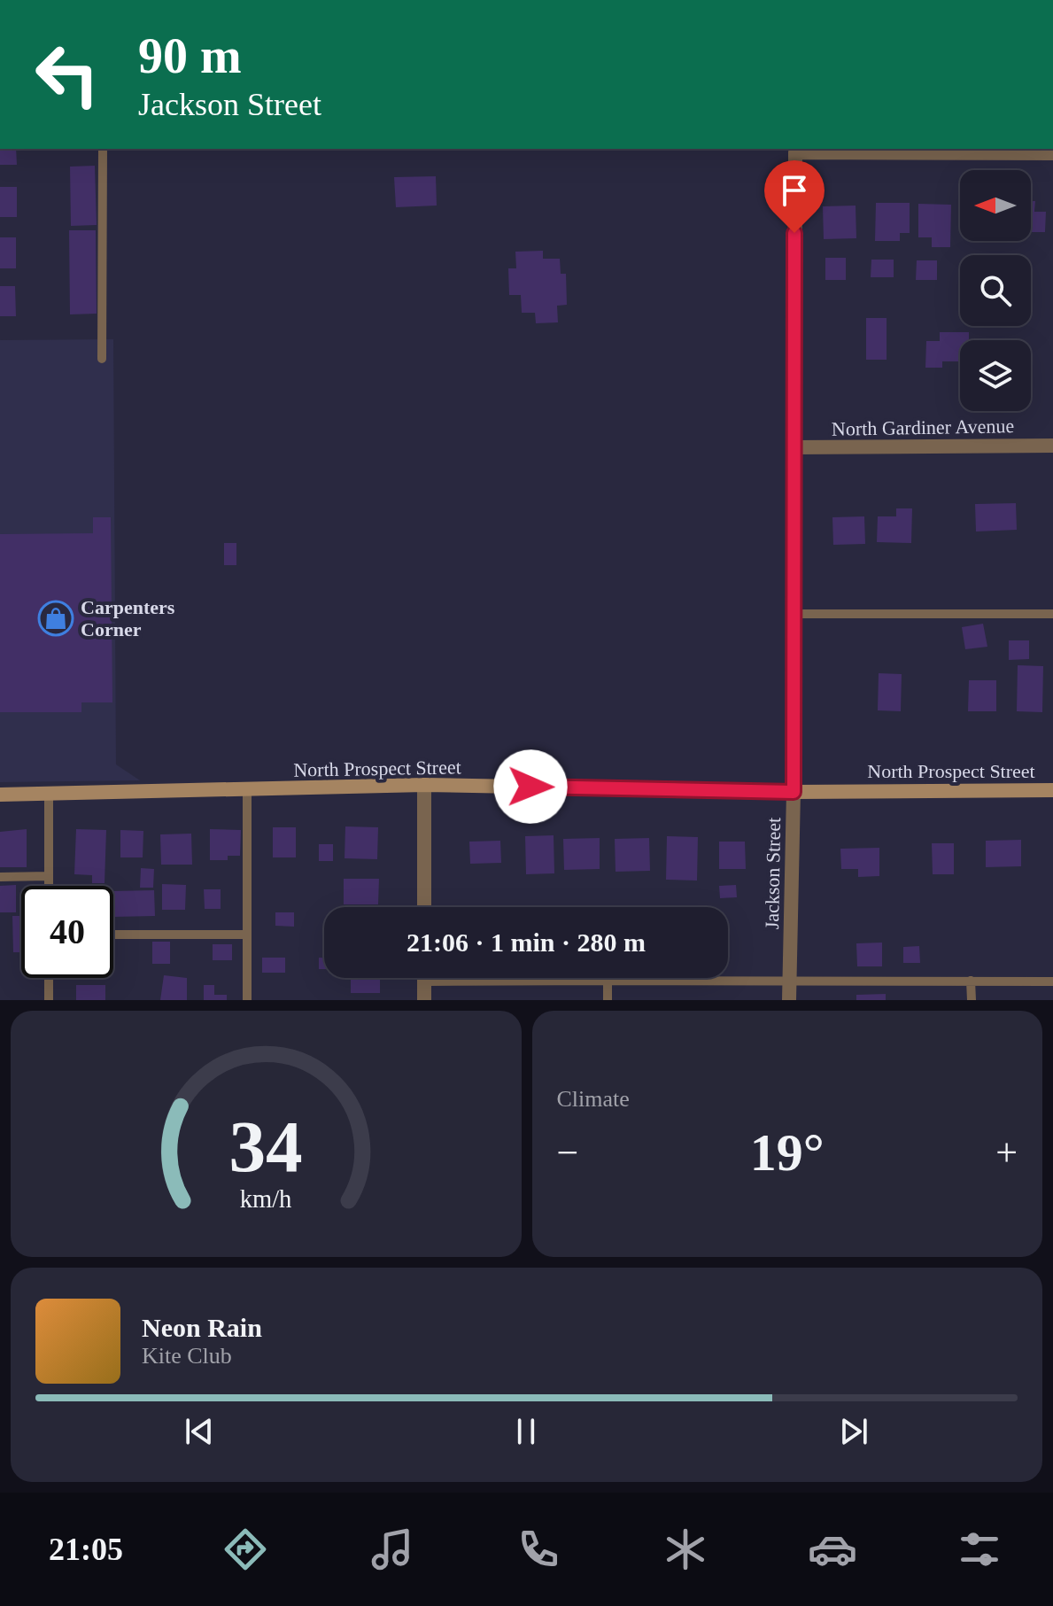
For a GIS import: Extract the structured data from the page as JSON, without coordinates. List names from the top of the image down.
{
  "streets": {
    "street": ["North Gardiner Avenue", "North Prospect Street", "Jackson Street"]
  },
  "crossings": [
    ["North Gardiner Avenue", "Jackson Street"],
    ["North Prospect Street", "Jackson Street"]
  ],
  "places": {
    "shop": ["Carpenters Corner"]
  },
  "north": "left",
  "page": {
    "turn": ["90 m", "Jackson Street"],
    "limit": "40",
    "trip": "21:06 · 1 min · 280 m",
    "tile": "Climate",
    "heat": ["−", "19°", "+"],
    "song": ["Neon Rain", "Kite Club"],
    "tabs": "21:05",
    "gauge": ["34", "km/h"]
  }
}
